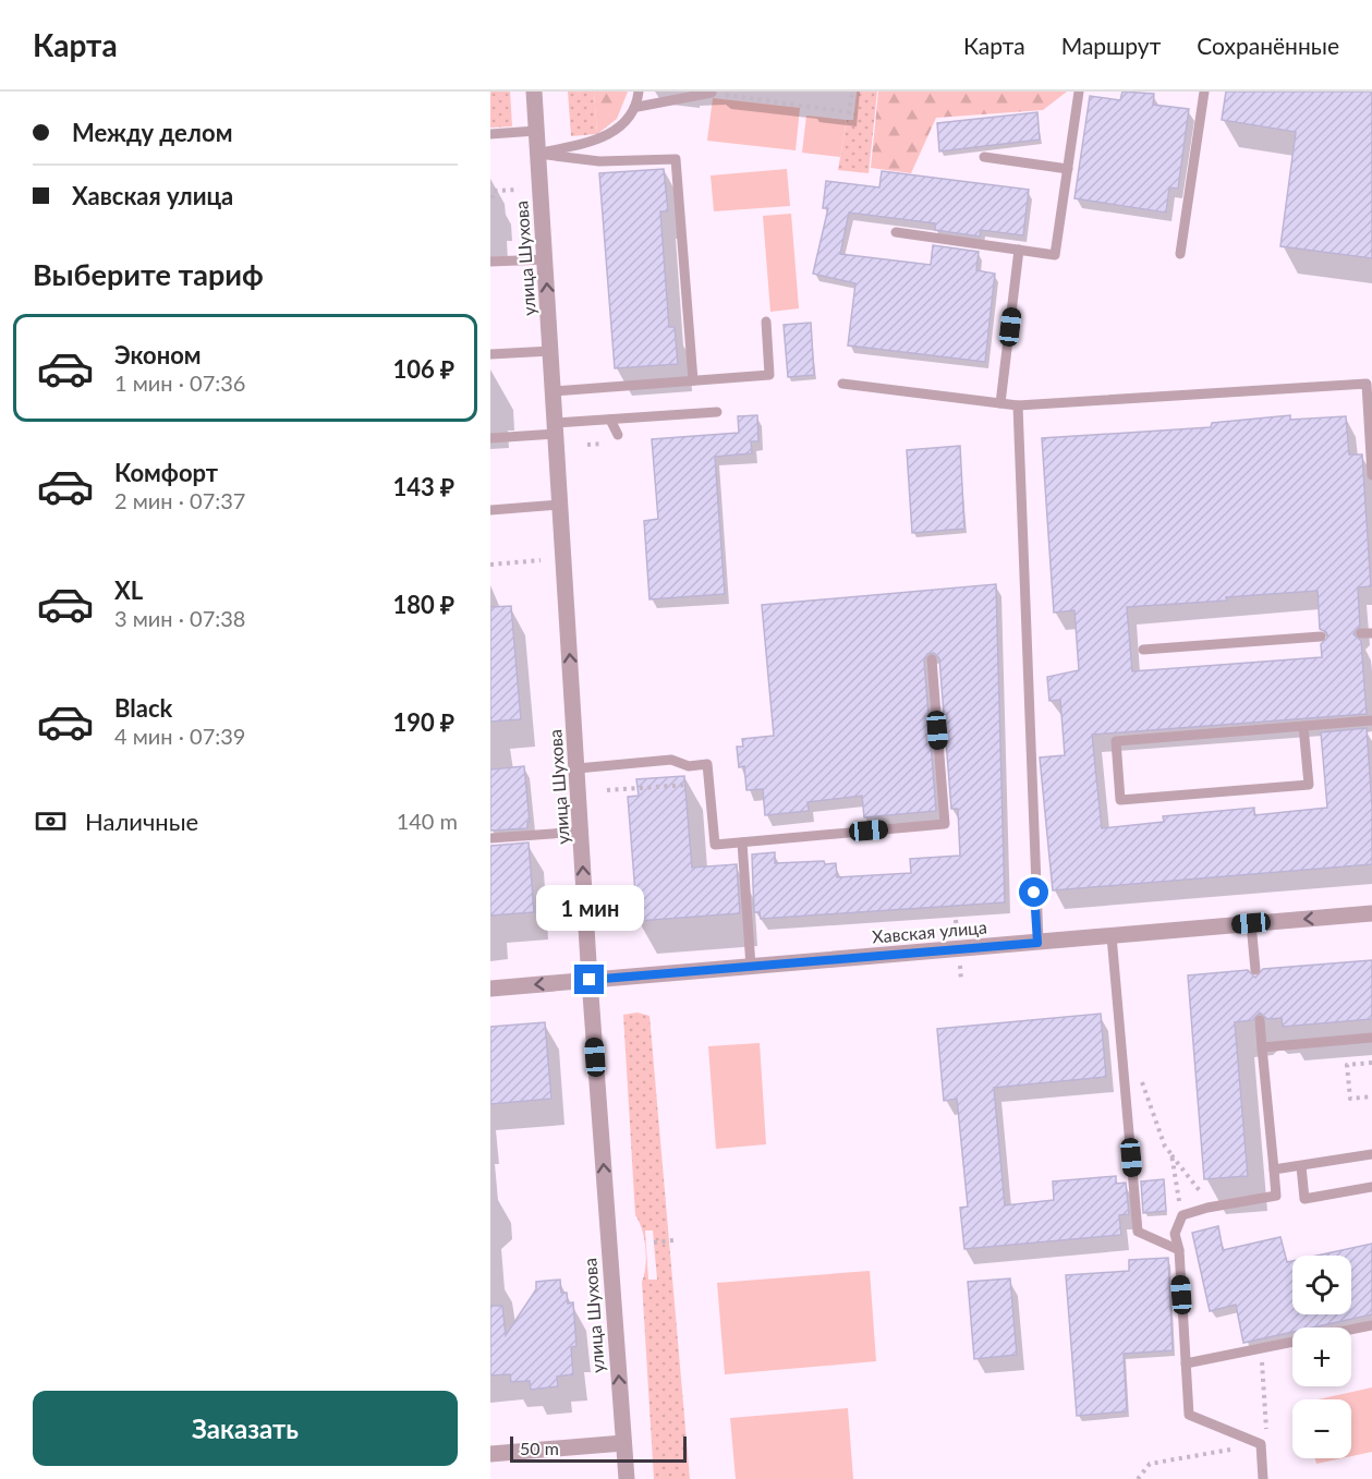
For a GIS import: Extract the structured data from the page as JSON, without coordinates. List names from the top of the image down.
{
  "streets": {
    "street": ["улица Шухова", "Хавская улица"]
  },
  "crossings": [
    ["улица Шухова", "Хавская улица"]
  ],
  "one_way": ["улица Шухова"],
  "scale_bar": "50 m",
  "page": {
    "header": "Карта",
    "nav": ["Карта", "Маршрут", "Сохранённые"],
    "banner": ["Между делом", "Хавская улица"],
    "heading": "Выберите тариф",
    "list": [
      {
        "name": "Эконом",
        "note": "1 мин · 07:36",
        "value": "106 ₽"
      },
      {
        "name": "Комфорт",
        "note": "2 мин · 07:37",
        "value": "143 ₽"
      },
      {
        "name": "XL",
        "note": "3 мин · 07:38",
        "value": "180 ₽"
      },
      {
        "name": "Black",
        "note": "4 мин · 07:39",
        "value": "190 ₽"
      }
    ],
    "pay": ["Наличные", "140 m"],
    "bubble": "1 мин",
    "map_buttons": ["+", "−"],
    "buttons": "Заказать",
    "scale": "50 m"
  }
}
